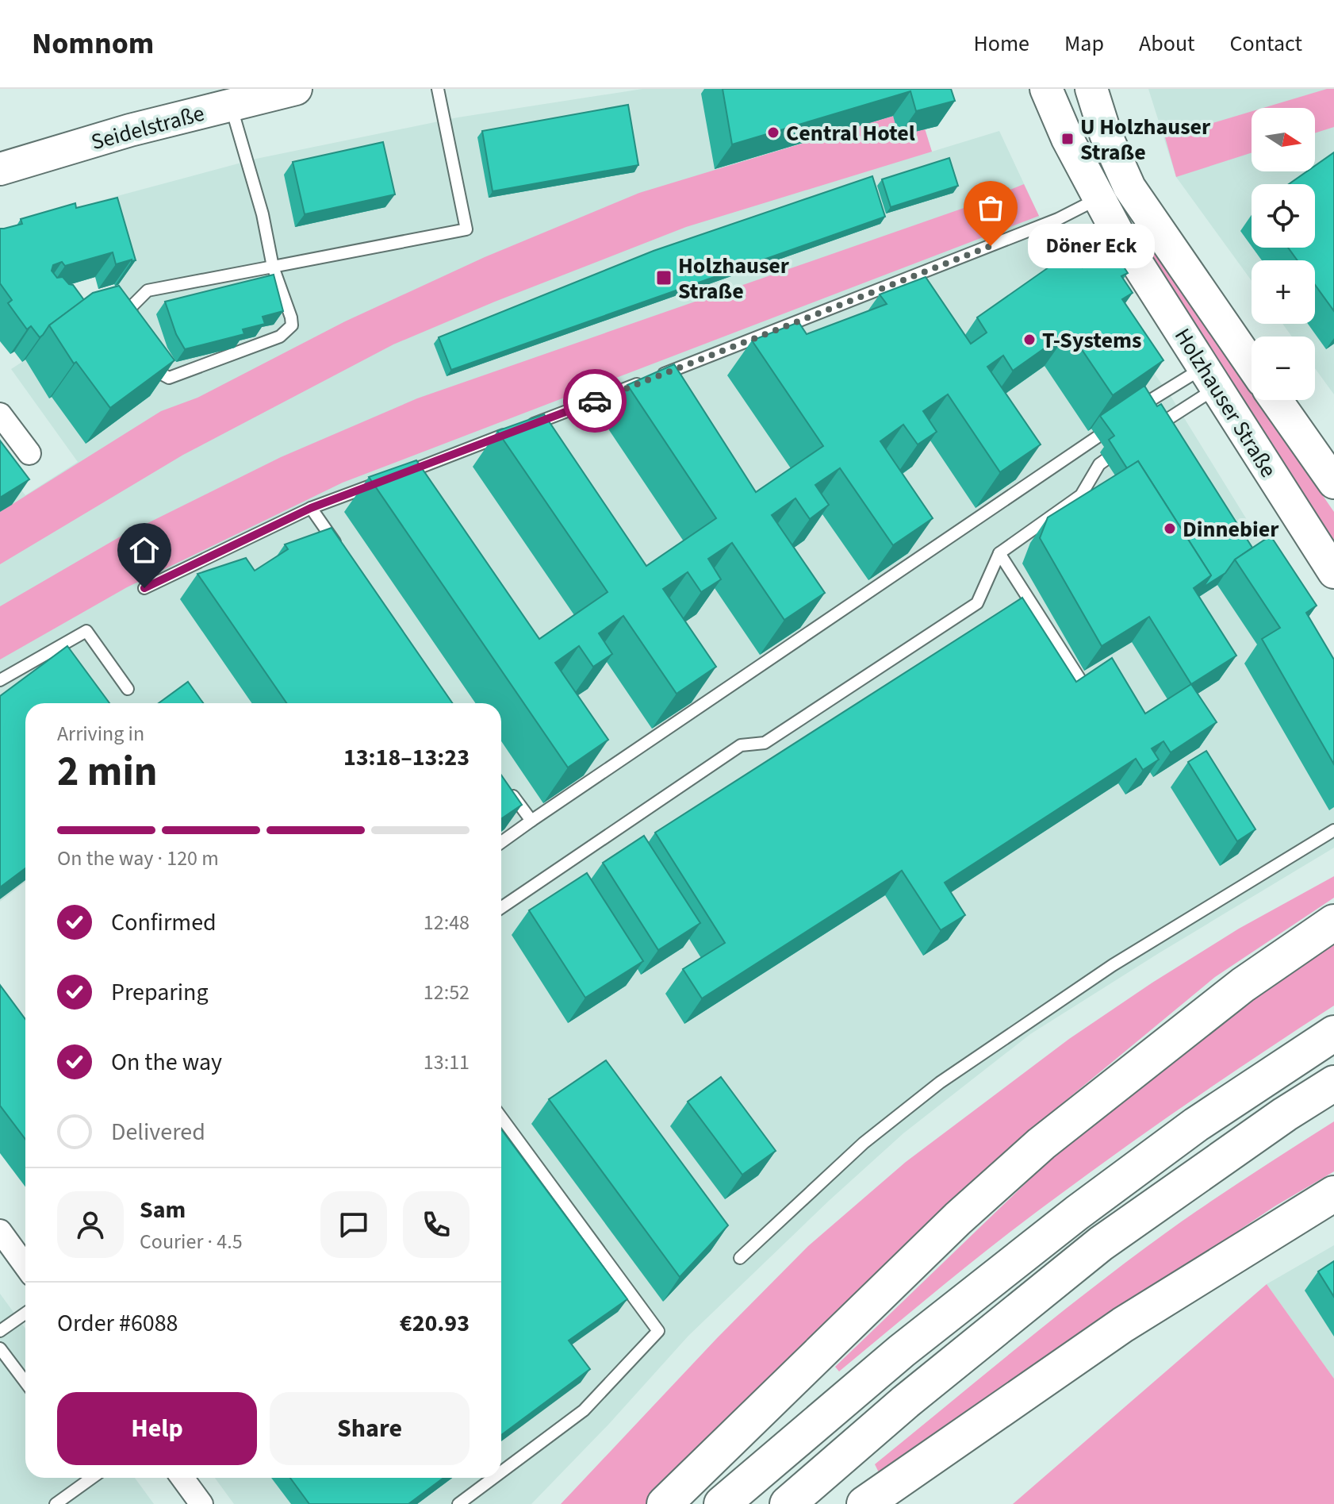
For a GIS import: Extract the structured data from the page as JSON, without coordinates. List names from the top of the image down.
{
  "streets": {
    "main road": ["Seidelstraße", "Holzhauser Straße"]
  },
  "places": {
    "other": [
      "Central Hotel",
      "Döner Eck",
      "T-Systems",
      "Dinnebier"
    ],
    "transit": ["U Holzhauser Straße", "Holzhauser Straße"]
  },
  "north": "right",
  "page": {
    "header": "Nomnom",
    "nav": [
      "Home",
      "Map",
      "About",
      "Contact"
    ],
    "map_buttons": ["+", "−"],
    "bubble": "Döner Eck",
    "heading": ["2 min", "Arriving in", "13:18–13:23"],
    "panel": [
      "Sam",
      "Courier · 4.5",
      "Order #6088",
      "€20.93"
    ],
    "bar": "On the way · 120 m",
    "list": [
      ["Confirmed", "12:48"],
      ["Preparing", "12:52"],
      ["On the way", "13:11"],
      "Delivered"
    ],
    "buttons": ["Help", "Share"]
  }
}
